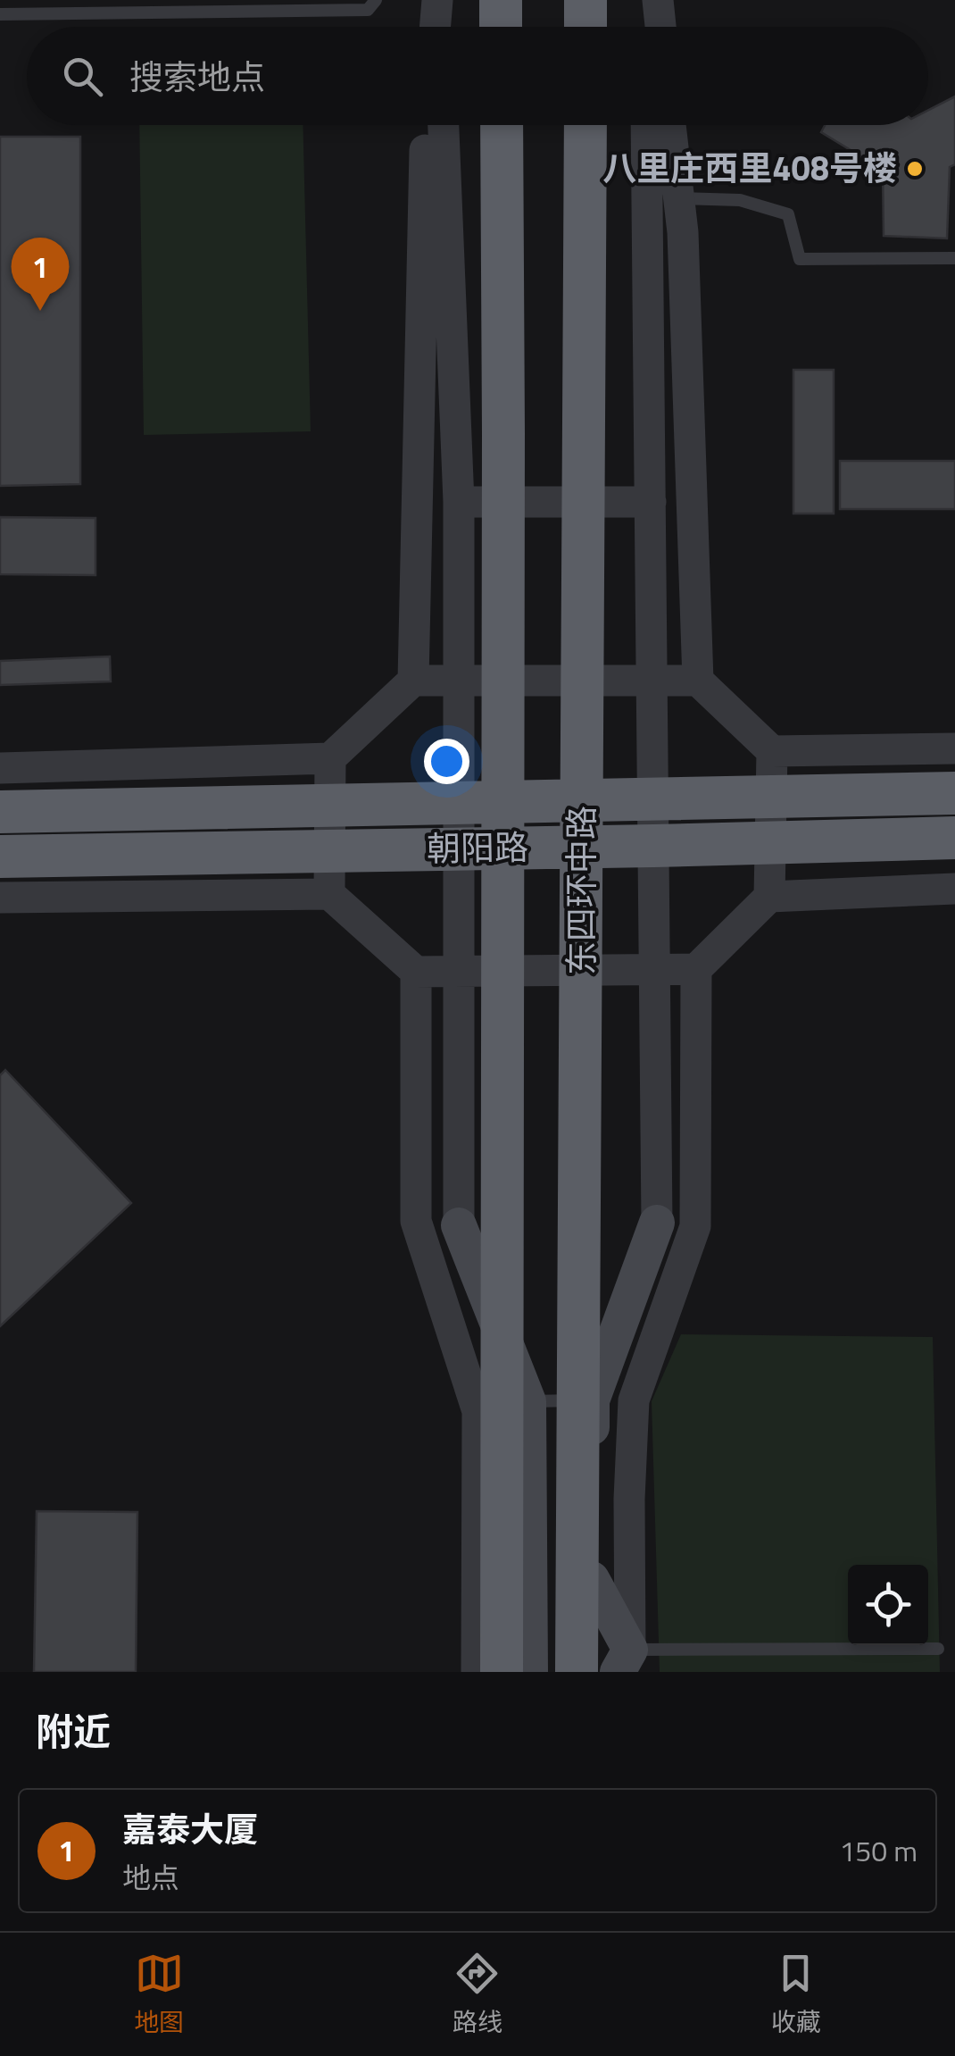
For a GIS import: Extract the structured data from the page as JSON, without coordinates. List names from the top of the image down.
{
  "streets": {
    "highway": ["朝阳路", "东四环中路"]
  },
  "places": ["八里庄西里408号楼"],
  "page": {
    "search": "搜索地点",
    "pins": "1",
    "heading": "附近",
    "list": [
      {
        "mark": "1",
        "name": "嘉泰大厦",
        "note": "地点",
        "value": "150 m"
      }
    ],
    "nav": ["地图", "路线", "收藏"]
  }
}
